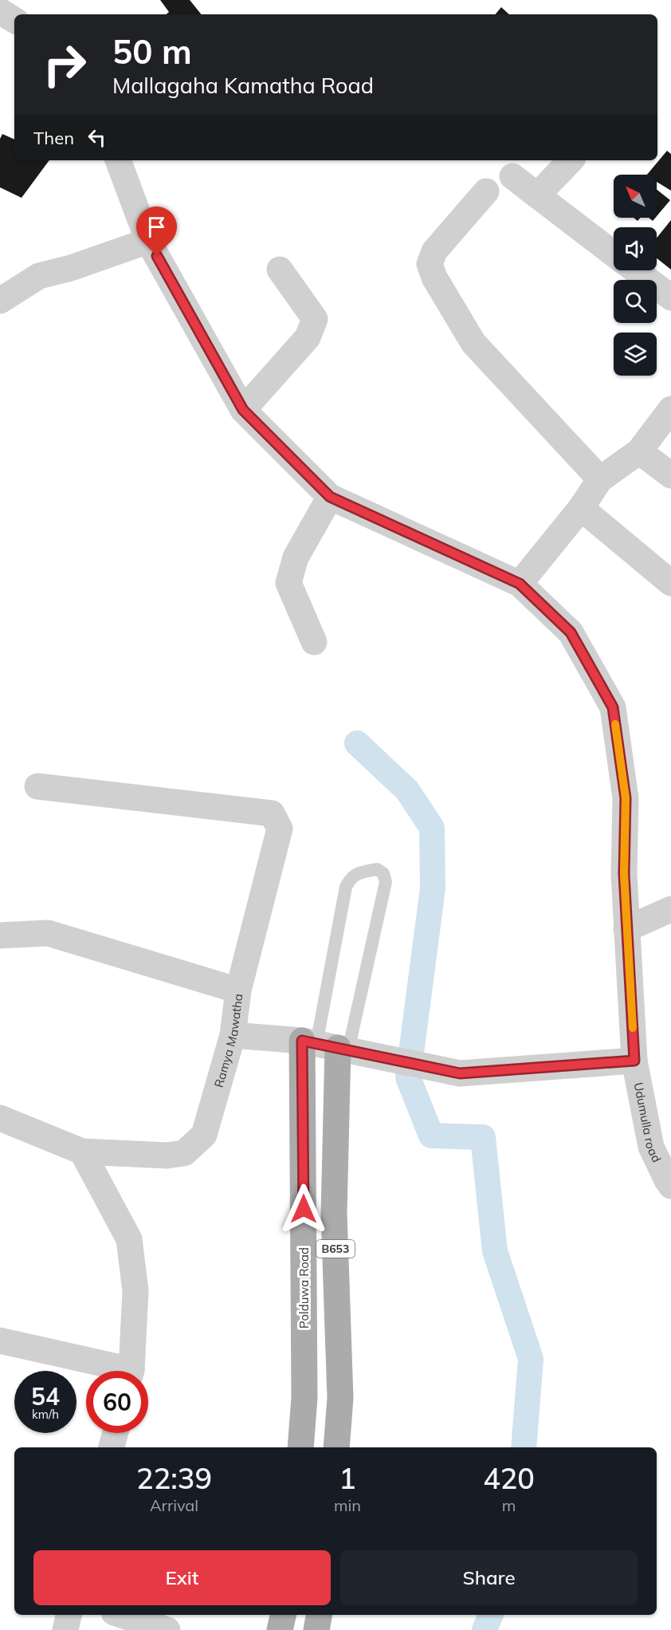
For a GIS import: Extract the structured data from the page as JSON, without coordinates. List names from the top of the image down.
{
  "streets": {
    "main road": ["B653", "Polduwa Road"],
    "street": ["Ramya Mawatha", "Udumulla road"]
  },
  "crossings": [
    ["B653", "Polduwa Road"]
  ],
  "north": "top left",
  "page": {
    "turn": ["50 m", "Mallagaha Kamatha Road"],
    "then": "Then",
    "speed": "54 km/h",
    "limit": "60",
    "eta": [
      "22:39",
      "Arrival",
      "1",
      "min",
      "420",
      "m"
    ],
    "buttons": ["Exit", "Share"]
  }
}
